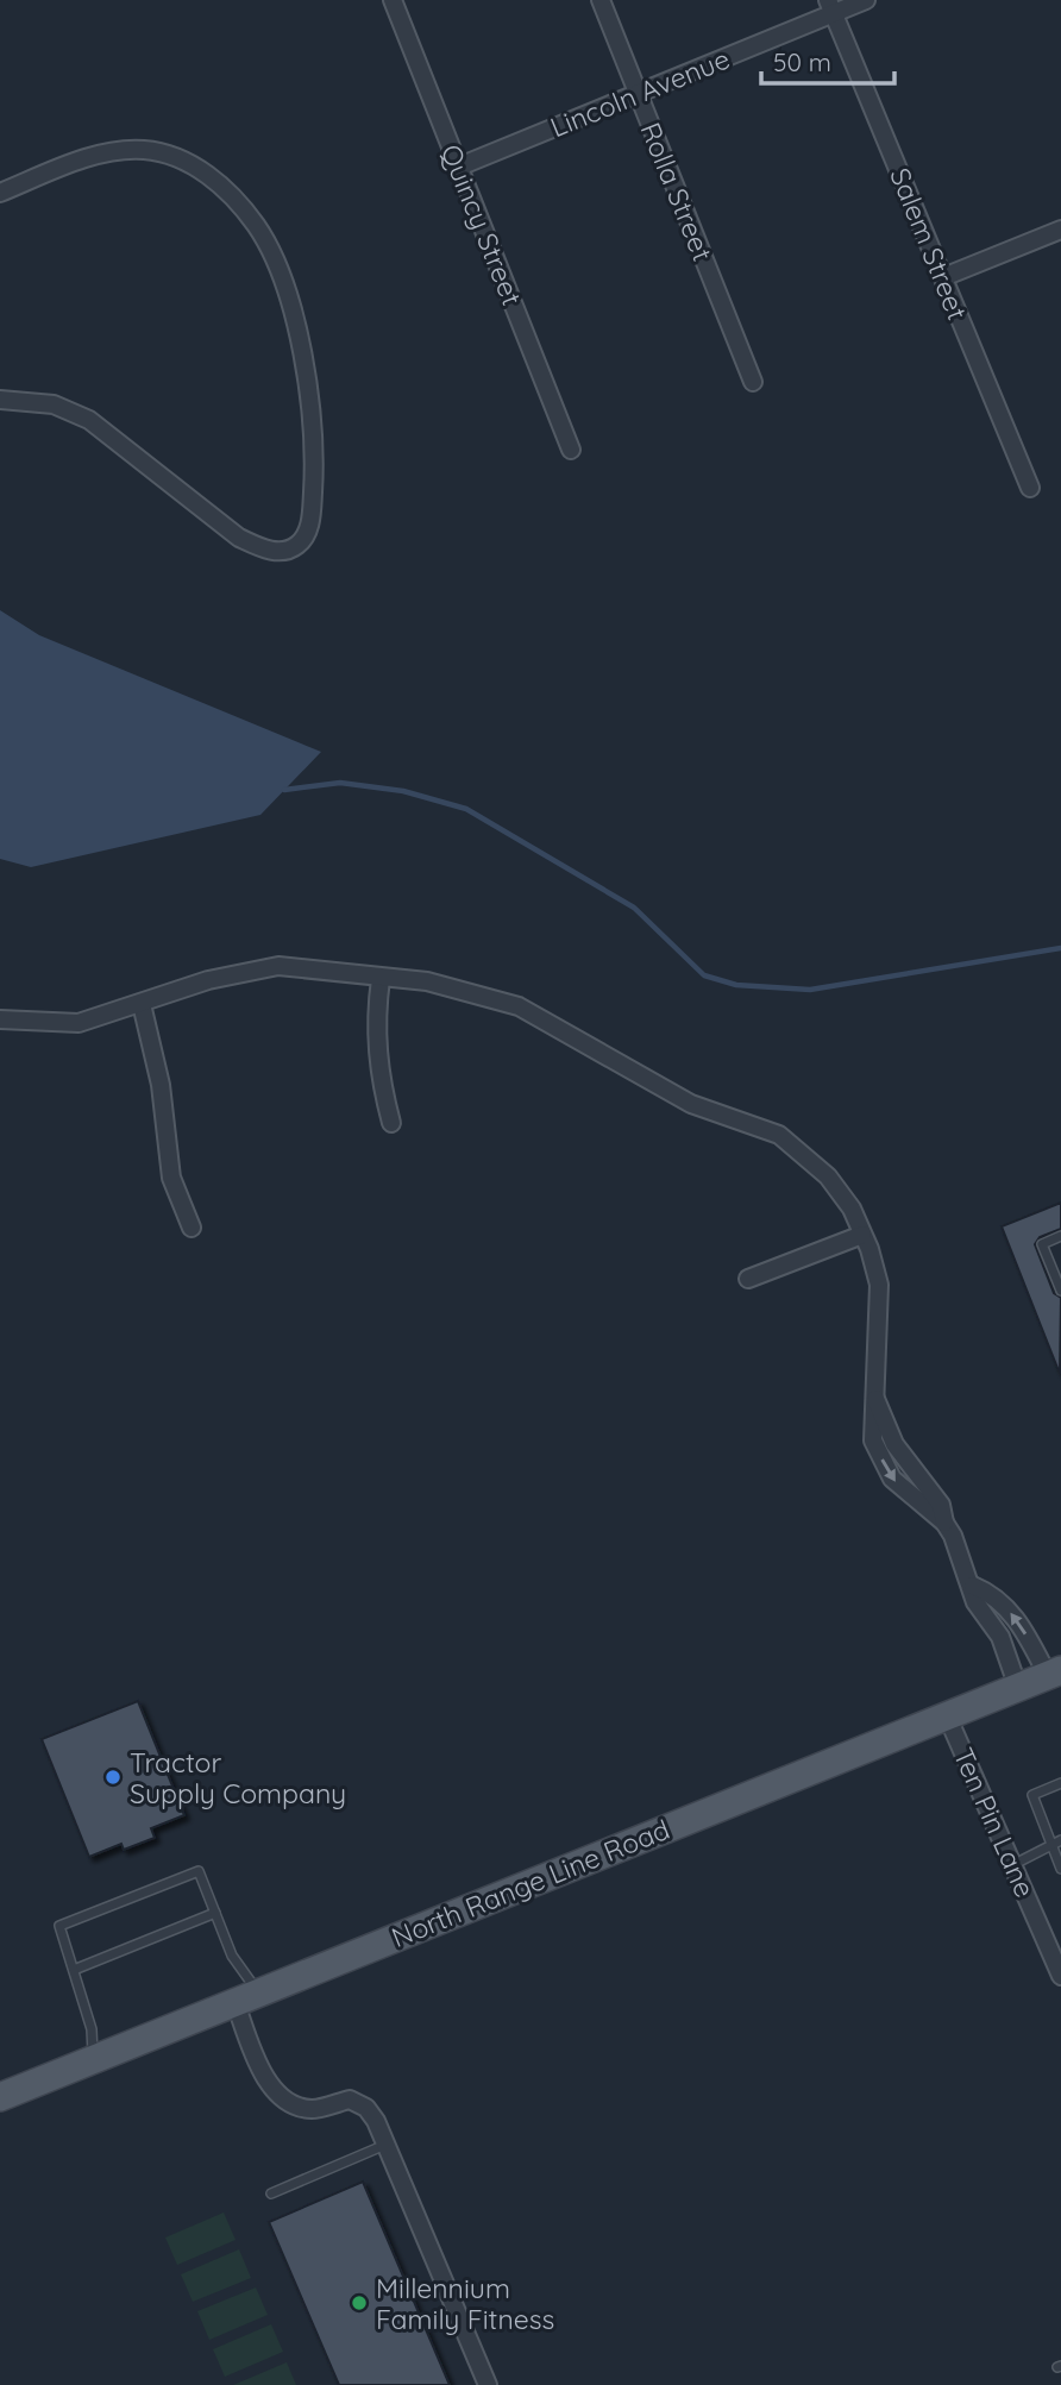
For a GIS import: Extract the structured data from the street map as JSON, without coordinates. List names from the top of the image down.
{
  "streets": {
    "main road": ["North Range Line Road"],
    "street": [
      "Lincoln Avenue",
      "Rolla Street",
      "Quincy Street",
      "Salem Street",
      "Ten Pin Lane"
    ]
  },
  "crossings": [
    ["Lincoln Avenue", "Rolla Street"],
    ["Lincoln Avenue", "Quincy Street"],
    ["Lincoln Avenue", "Salem Street"],
    ["Ten Pin Lane", "North Range Line Road"]
  ],
  "places": ["Tractor Supply Company", "Millennium Family Fitness"],
  "scale_bar": "50 m"
}
